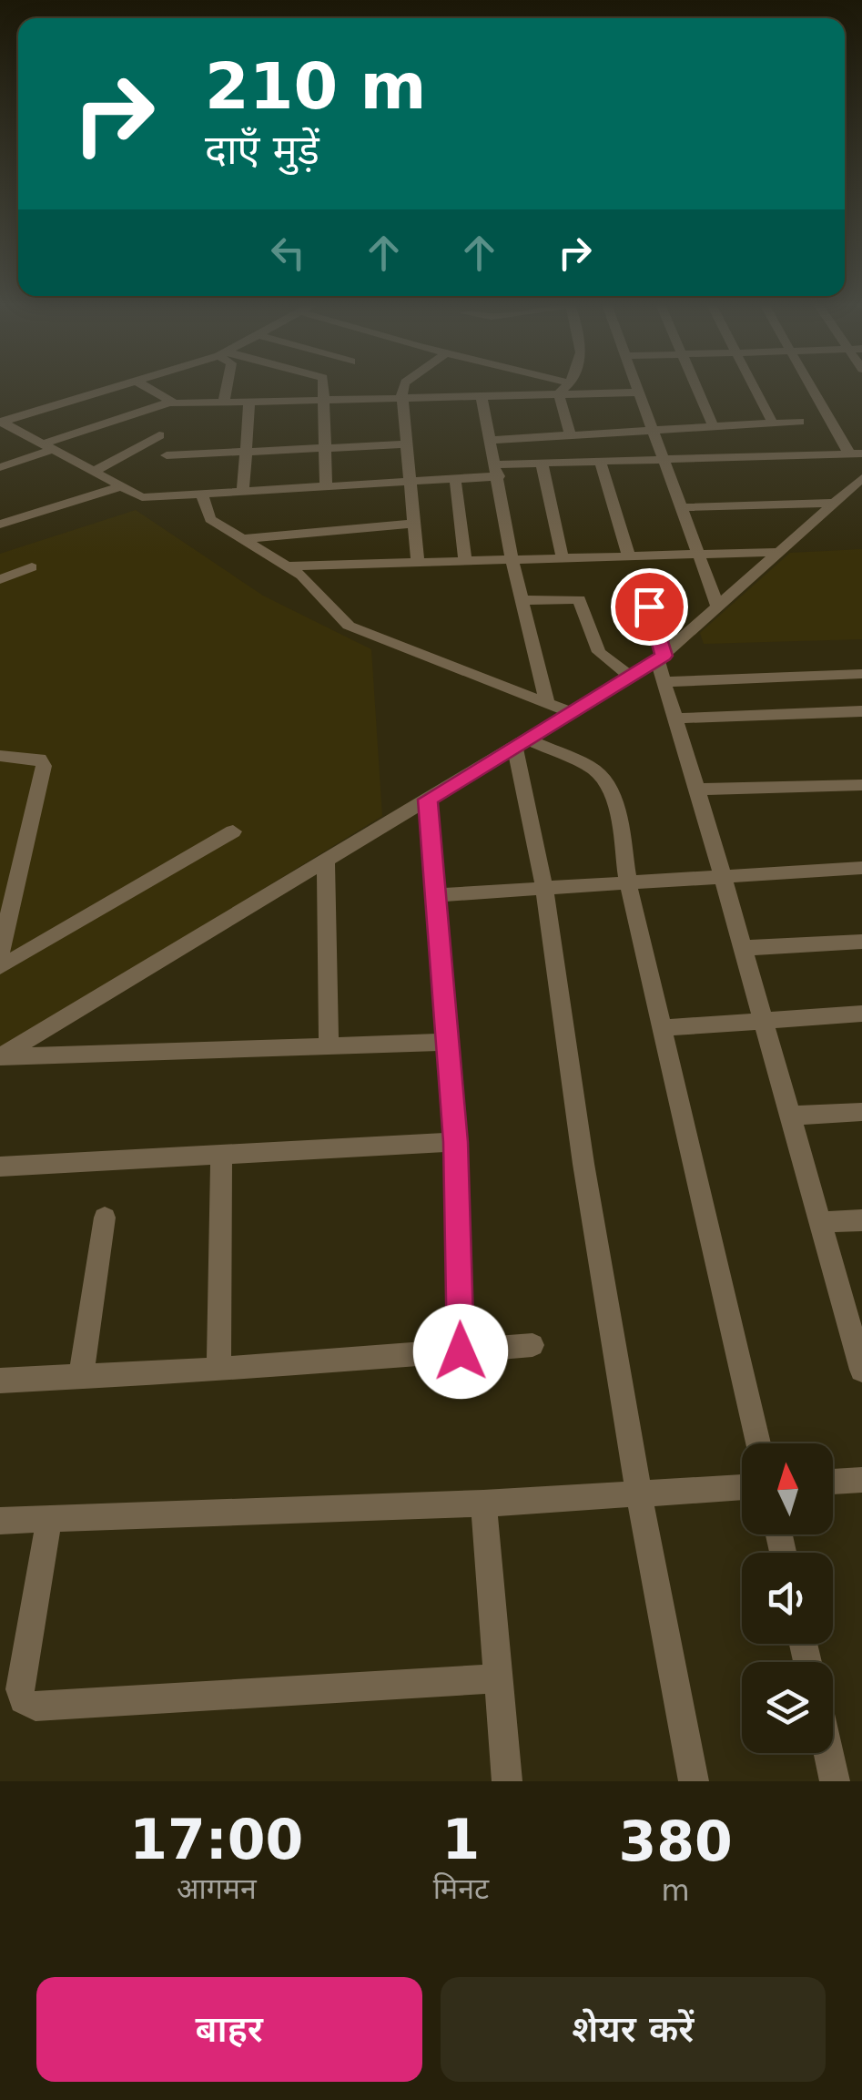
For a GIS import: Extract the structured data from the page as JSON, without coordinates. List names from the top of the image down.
{
  "north": "top",
  "page": {
    "turn": ["210 m", "दाएँ मुड़ें"],
    "eta": [
      "17:00",
      "आगमन",
      "1",
      "मिनट",
      "380",
      "m"
    ],
    "buttons": ["बाहर", "शेयर करें"]
  }
}
